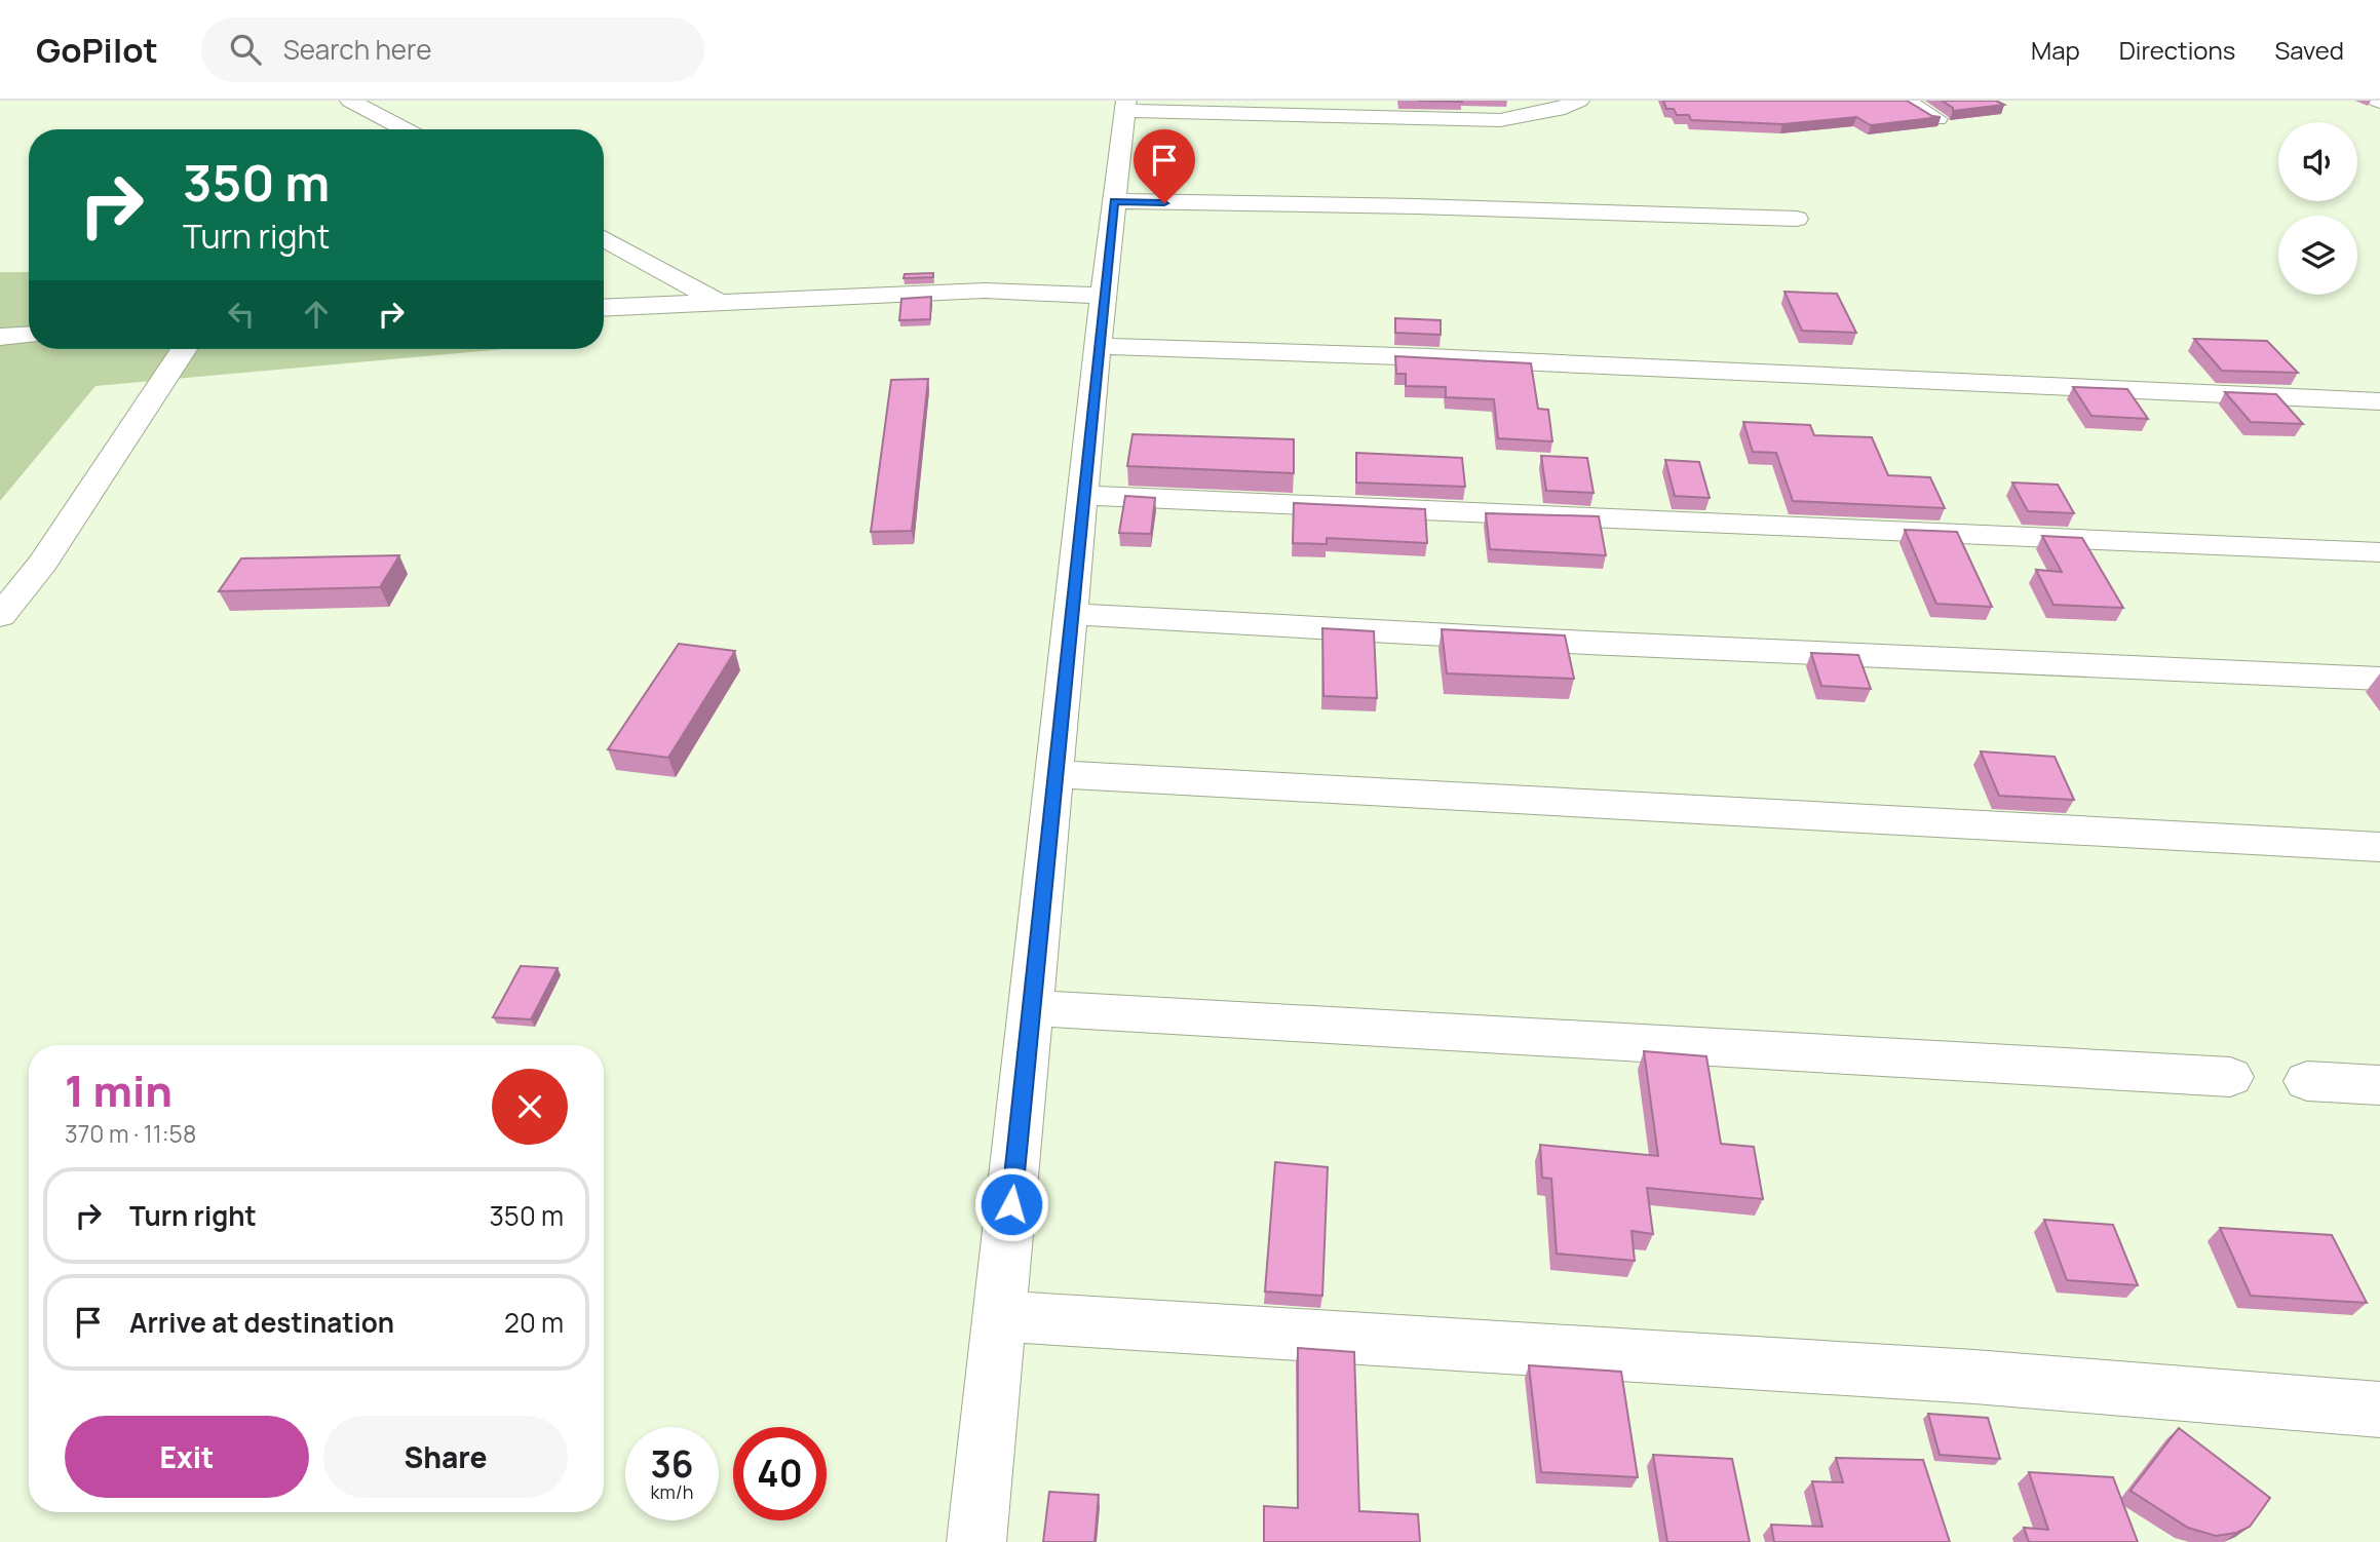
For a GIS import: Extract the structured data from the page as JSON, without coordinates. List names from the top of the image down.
{
  "page": {
    "header": "GoPilot",
    "search": "Search here",
    "nav": ["Map", "Directions", "Saved"],
    "turn": ["350 m", "Turn right"],
    "heading": ["1 min", "370 m · 11:58"],
    "list": [
      {
        "name": "Turn right",
        "value": "350 m"
      },
      {
        "name": "Arrive at destination",
        "value": "20 m"
      }
    ],
    "buttons": ["Exit", "Share"],
    "speed": "36 km/h",
    "limit": "40"
  }
}
